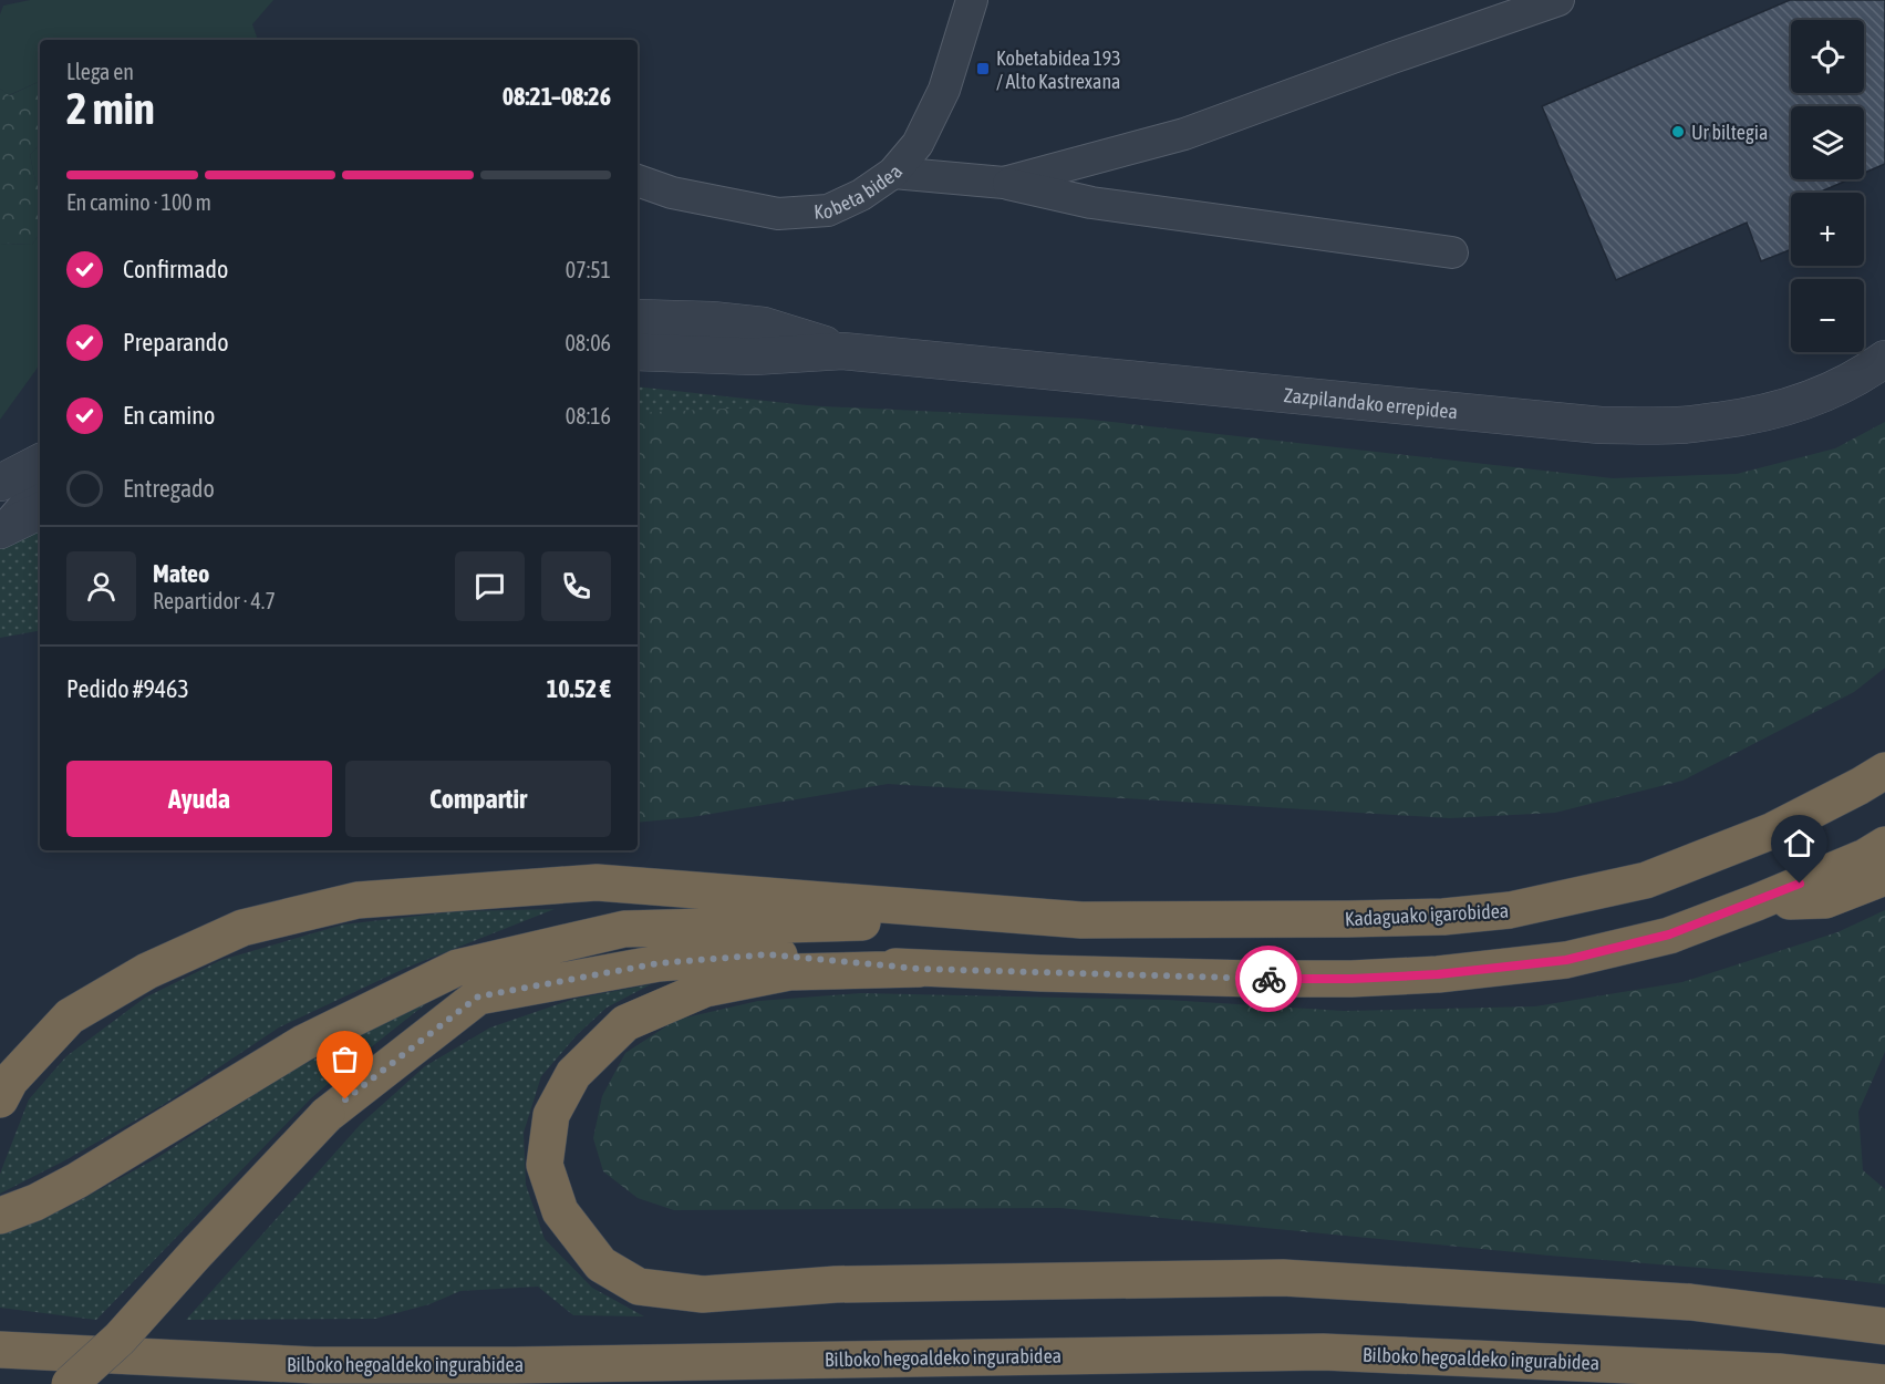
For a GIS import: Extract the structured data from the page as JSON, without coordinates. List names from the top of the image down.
{
  "streets": {
    "highway": ["Kadaguako igarobidea", "Bilboko hegoaldeko ingurabidea"],
    "street": ["Kobeta bidea", "Zazpilandako errepidea"]
  },
  "places": {
    "transit": ["Kobetabidea 193 / Alto Kastrexana"],
    "other": ["Ur biltegia"]
  },
  "page": {
    "map_buttons": ["+", "−"],
    "heading": ["2 min", "Llega en", "08:21–08:26"],
    "panel": [
      "Mateo",
      "Repartidor · 4.7",
      "Pedido #9463",
      "10.52 €"
    ],
    "bar": "En camino · 100 m",
    "list": [
      ["Confirmado", "07:51"],
      ["Preparando", "08:06"],
      ["En camino", "08:16"],
      "Entregado"
    ],
    "buttons": ["Ayuda", "Compartir"]
  }
}
